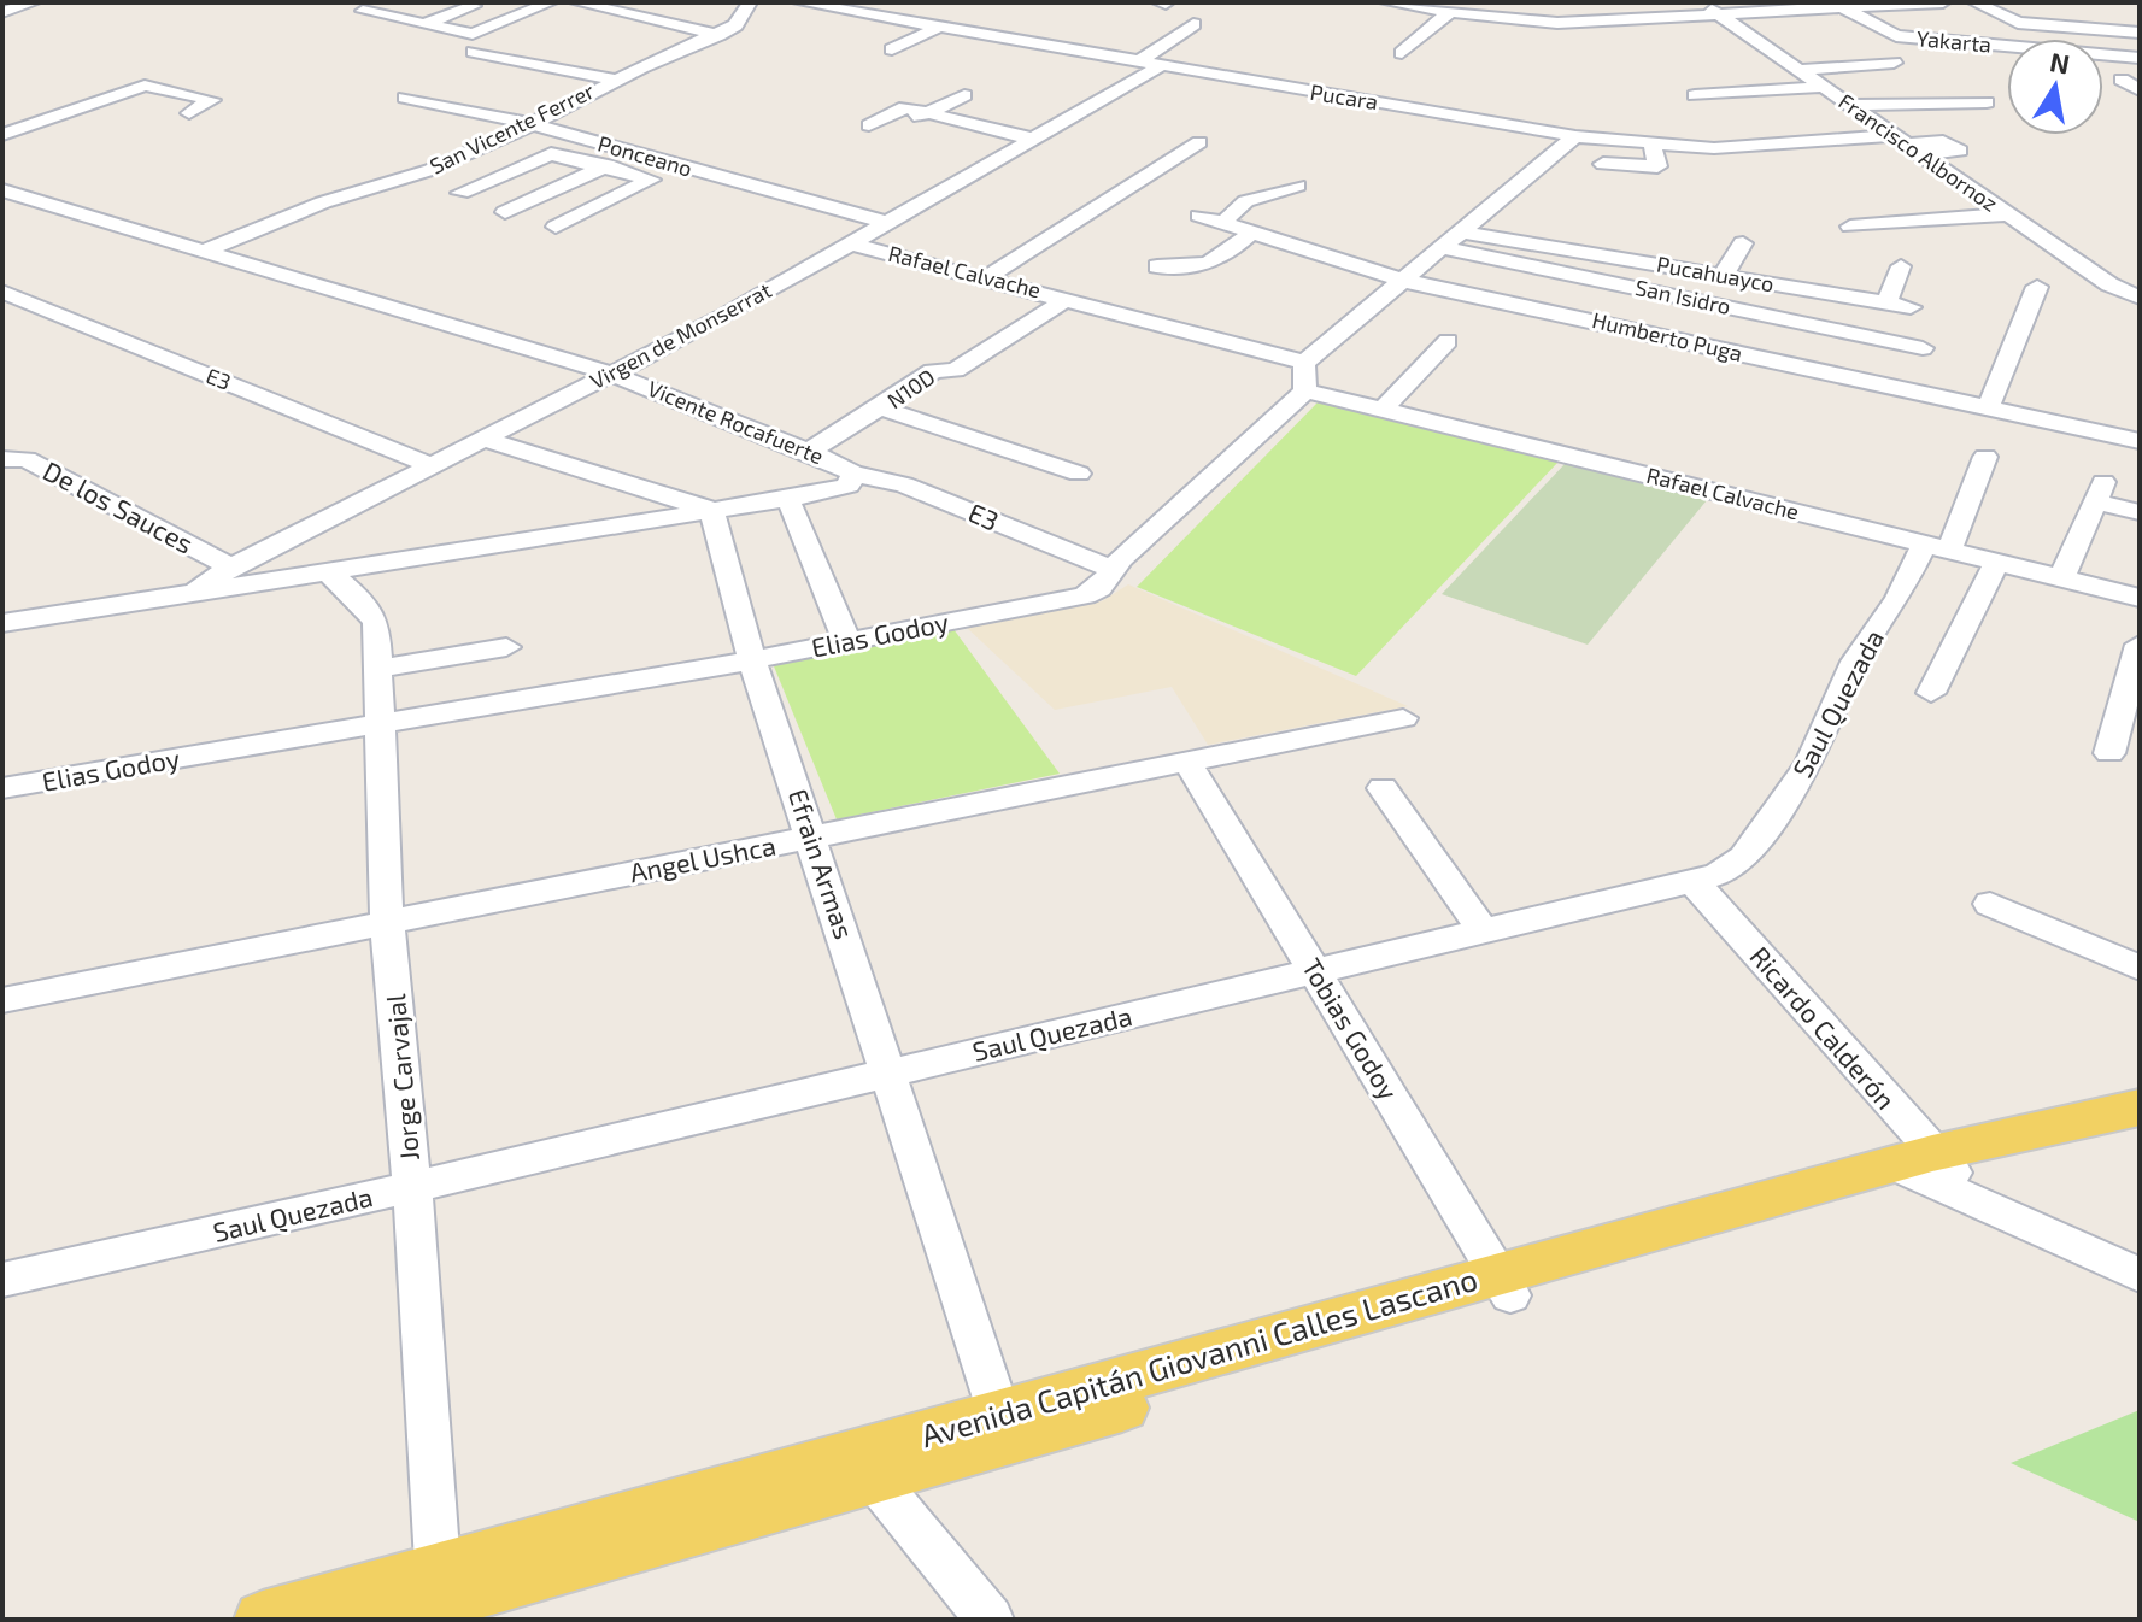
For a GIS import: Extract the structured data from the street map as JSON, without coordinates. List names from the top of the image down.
{
  "streets": {
    "main road": ["Avenida Capitán Giovanni Calles Lascano"],
    "street": [
      "Yakarta",
      "Pucara",
      "San Vicente Ferrer",
      "Francisco Albornoz",
      "Ponceano",
      "Rafael Calvache",
      "Pucahuayco",
      "San Isidro",
      "Virgen de Monserrat",
      "Humberto Puga",
      "E3",
      "N10D",
      "Vicente Rocafuerte",
      "De los Sauces",
      "Elias Godoy",
      "Saul Quezada",
      "Angel Ushca",
      "Efrain Armas",
      "Ricardo Calderón",
      "Tobias Godoy",
      "Jorge Carvajal"
    ]
  },
  "crossings": [
    ["Pucara", "Francisco Albornoz"],
    ["Pucara", "Virgen de Monserrat"],
    ["San Vicente Ferrer", "Ponceano"],
    ["San Vicente Ferrer", "Vicente Rocafuerte"],
    ["Ponceano", "Virgen de Monserrat"],
    ["Rafael Calvache", "Virgen de Monserrat"],
    ["Rafael Calvache", "N10D"],
    ["Rafael Calvache", "Elias Godoy"],
    ["Rafael Calvache", "Saul Quezada"],
    ["Pucahuayco", "San Isidro"],
    ["Virgen de Monserrat", "E3"],
    ["Virgen de Monserrat", "Vicente Rocafuerte"],
    ["Virgen de Monserrat", "De los Sauces"],
    ["E3", "Vicente Rocafuerte"],
    ["E3", "Elias Godoy"],
    ["Vicente Rocafuerte", "Efrain Armas"],
    ["Vicente Rocafuerte", "Jorge Carvajal"],
    ["Elias Godoy", "Efrain Armas"],
    ["Elias Godoy", "Jorge Carvajal"],
    ["Saul Quezada", "Efrain Armas"],
    ["Saul Quezada", "Ricardo Calderón"],
    ["Saul Quezada", "Tobias Godoy"],
    ["Saul Quezada", "Jorge Carvajal"],
    ["Angel Ushca", "Efrain Armas"],
    ["Angel Ushca", "Tobias Godoy"],
    ["Angel Ushca", "Jorge Carvajal"],
    ["Efrain Armas", "Avenida Capitán Giovanni Calles Lascano"],
    ["Ricardo Calderón", "Avenida Capitán Giovanni Calles Lascano"],
    ["Tobias Godoy", "Avenida Capitán Giovanni Calles Lascano"],
    ["Jorge Carvajal", "Avenida Capitán Giovanni Calles Lascano"]
  ],
  "north": "top"
}
